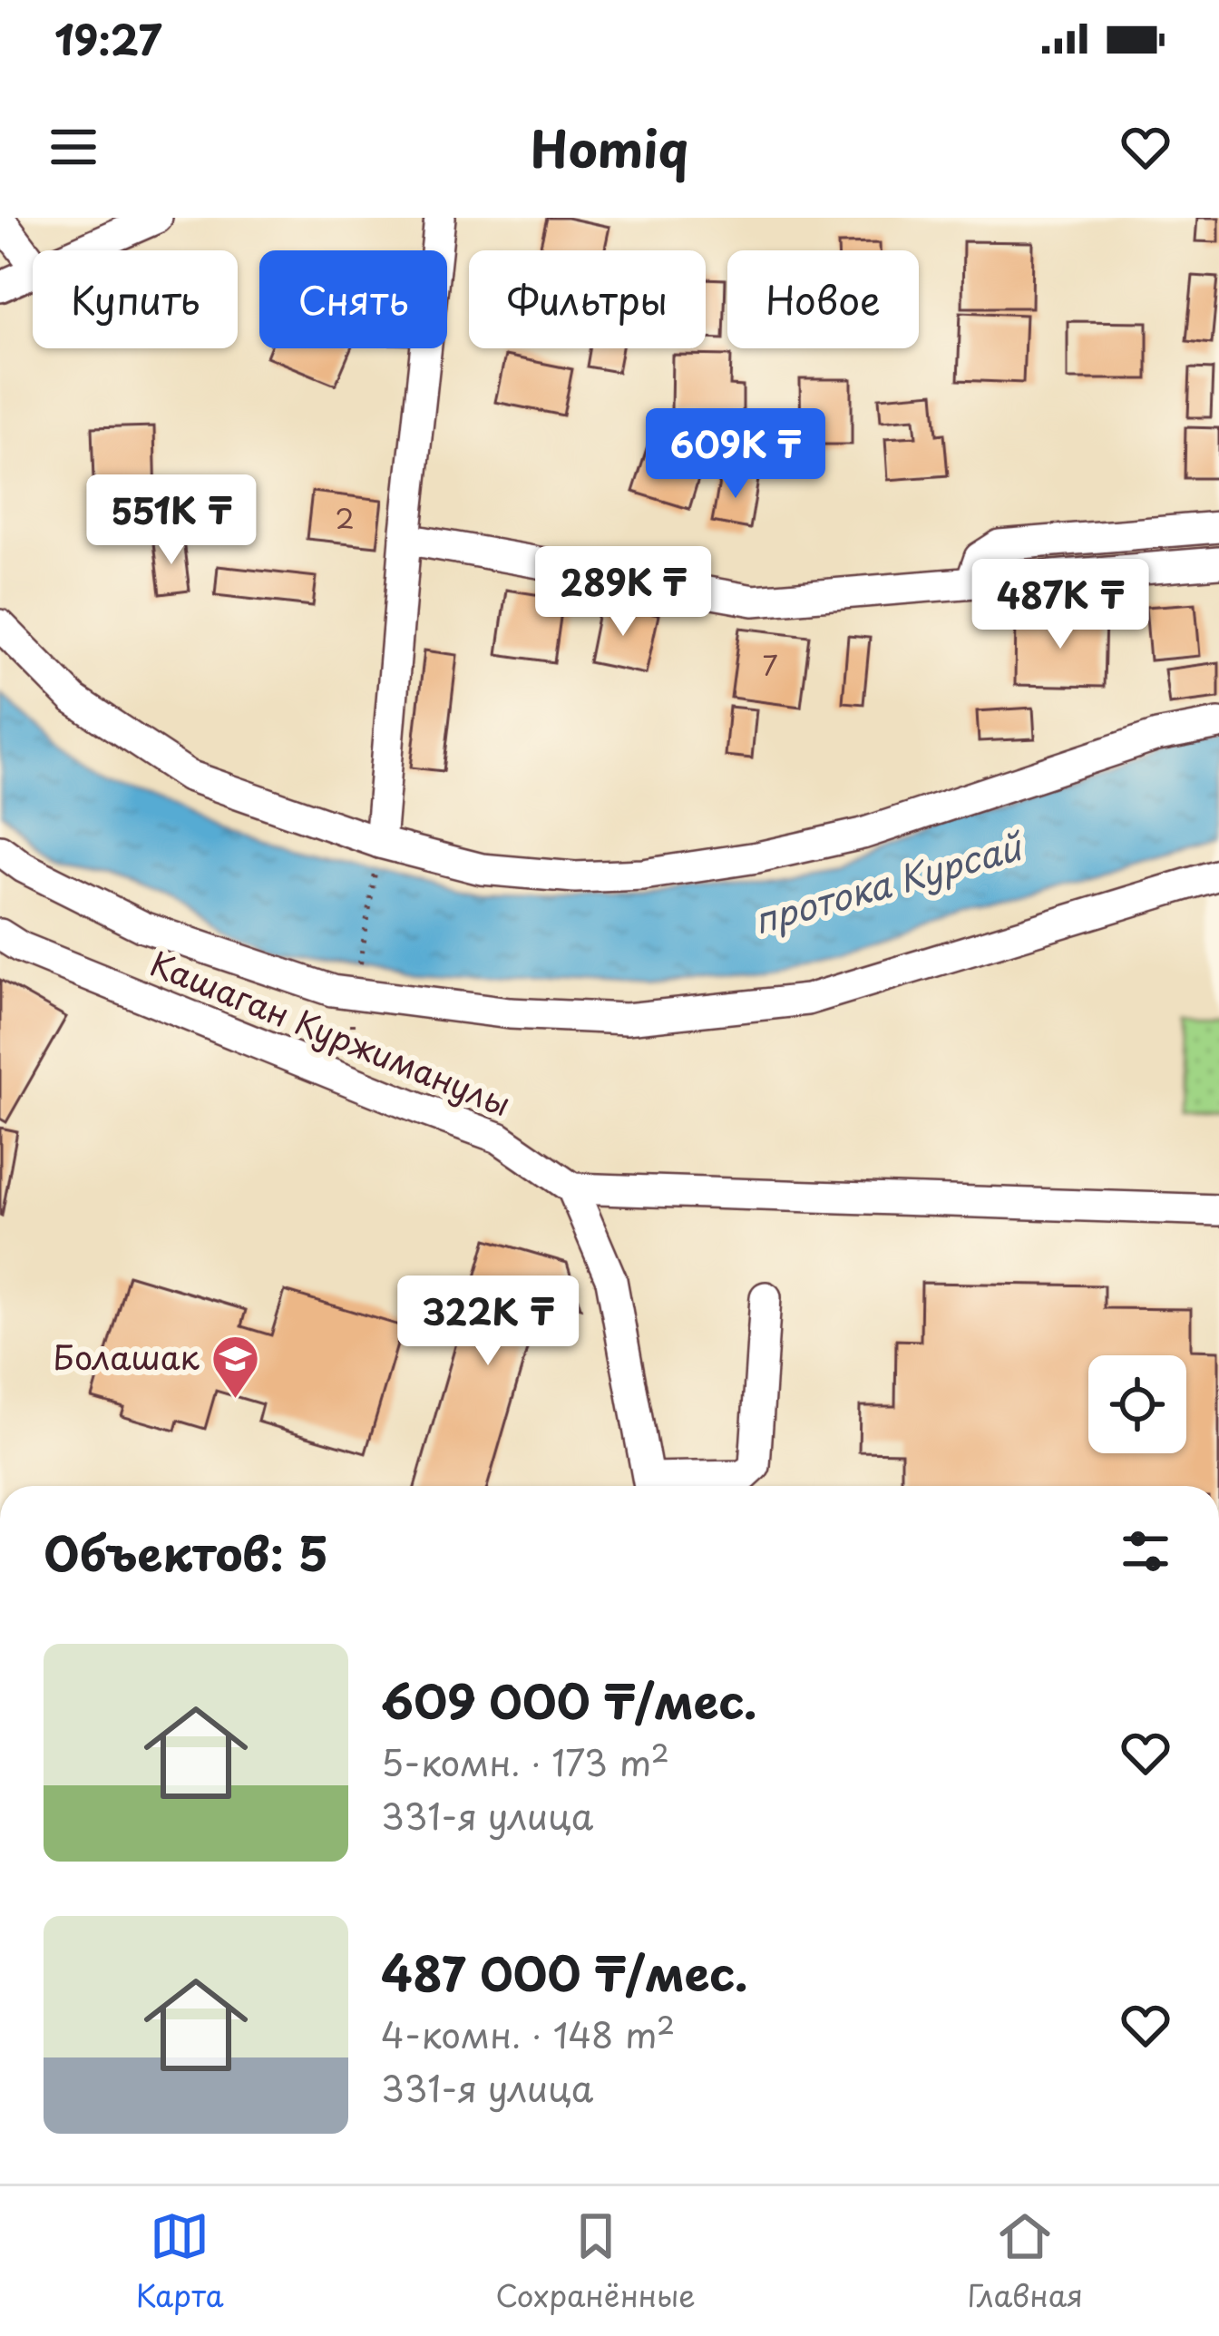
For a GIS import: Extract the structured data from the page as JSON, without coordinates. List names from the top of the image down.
{
  "streets": {
    "street": ["Кашаган Куржиманулы"]
  },
  "water": ["протока Курсай"],
  "places": {
    "school or university": ["Болашак"]
  },
  "house_numbers": ["2", "7"],
  "page": {
    "status": "19:27",
    "header": "Homiq",
    "chip": [
      "Купить",
      "Снять",
      "Фильтры",
      "Новое"
    ],
    "price": [
      "609K ₸",
      "551K ₸",
      "289K ₸",
      "487K ₸",
      "322K ₸"
    ],
    "heading": "Объектов: 5",
    "list": [
      {
        "name": "609 000 ₸/мес.",
        "note": "5-комн. · 173 m² · 331-я улица"
      },
      {
        "name": "487 000 ₸/мес.",
        "note": "4-комн. · 148 m² · 331-я улица"
      }
    ],
    "tabs": ["Карта", "Сохранённые", "Главная"]
  }
}
